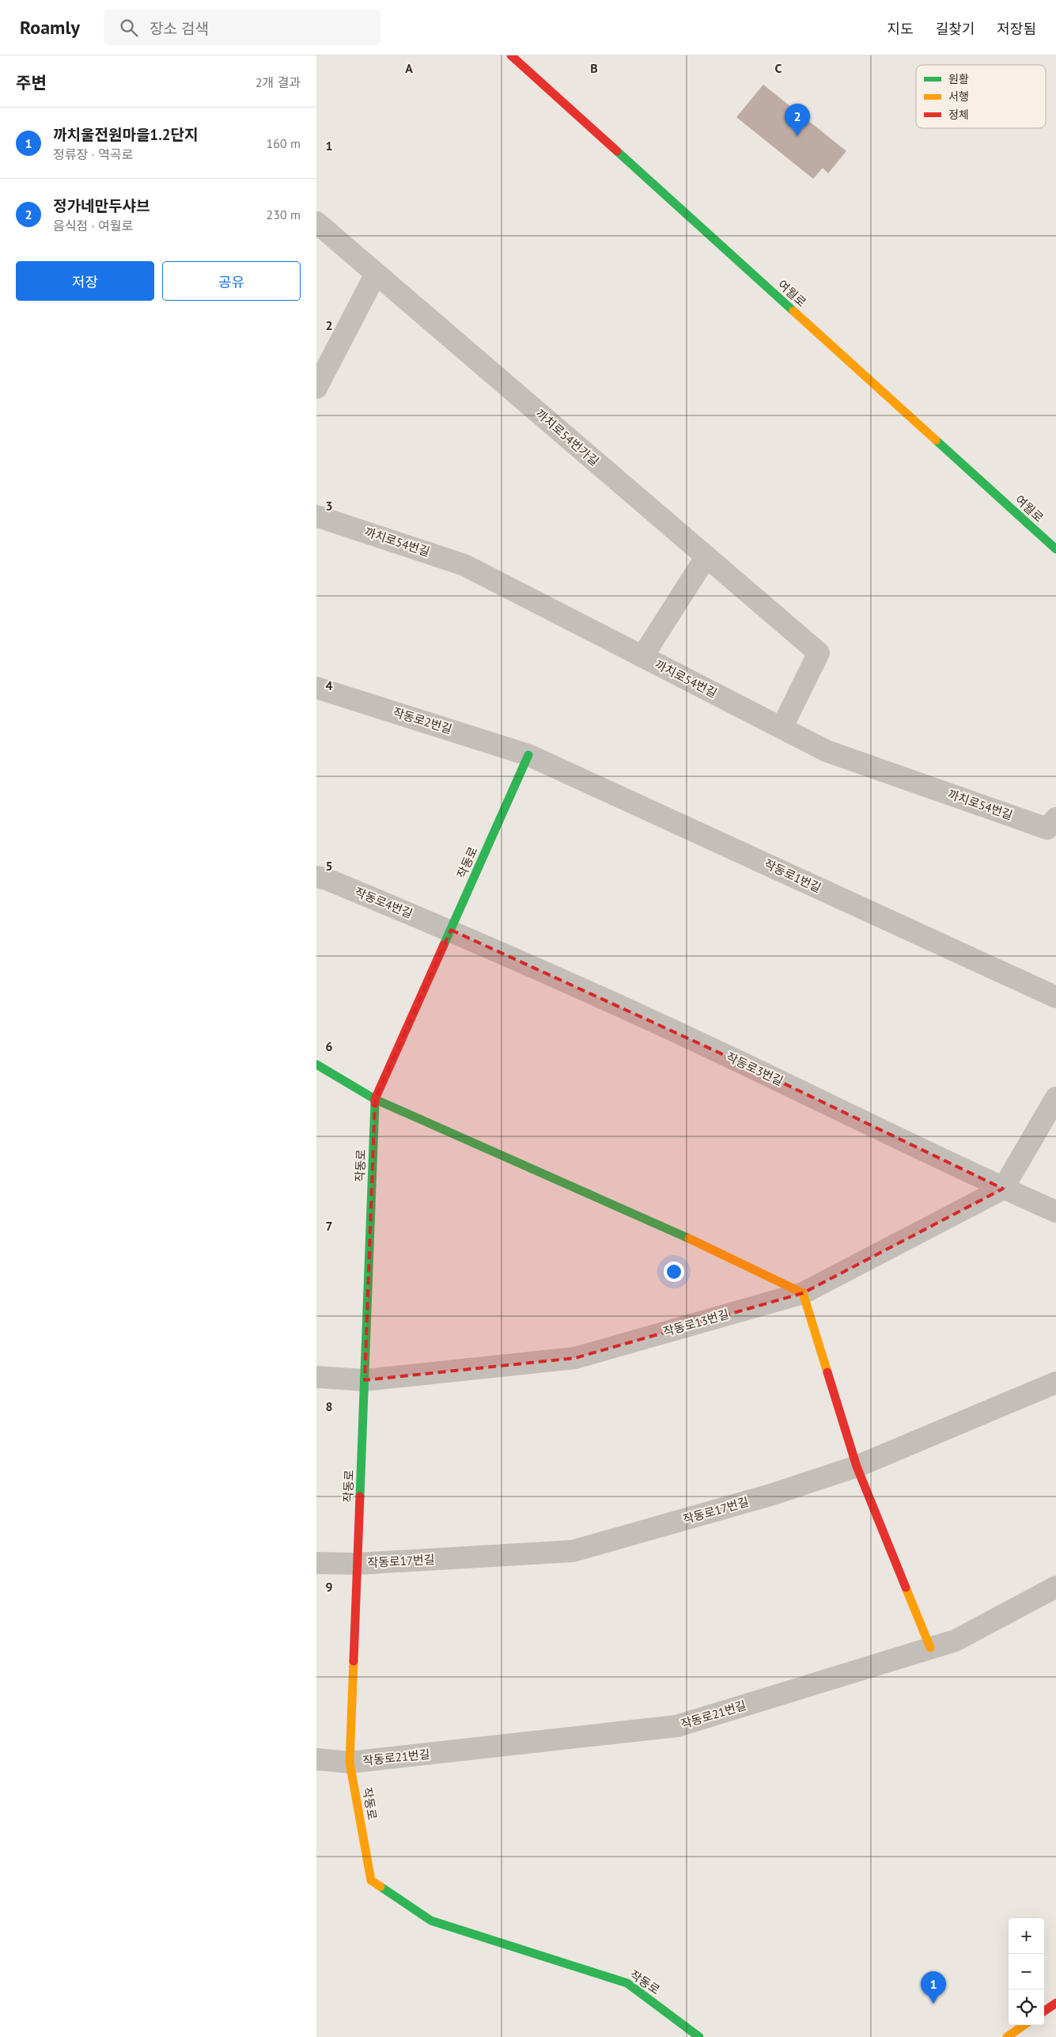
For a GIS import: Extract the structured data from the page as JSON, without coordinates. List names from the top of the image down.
{
  "streets": {
    "street": [
      "여월로",
      "까치로54번가길",
      "까치로54번길",
      "작동로2번길",
      "작동로",
      "작동로1번길",
      "작동로4번길",
      "작동로3번길",
      "작동로13번길",
      "작동로17번길",
      "작동로21번길"
    ]
  },
  "crossings": [
    ["까치로54번가길", "까치로54번길"],
    ["작동로2번길", "작동로"],
    ["작동로2번길", "작동로1번길"],
    ["작동로", "작동로1번길"],
    ["작동로", "작동로4번길"],
    ["작동로", "작동로3번길"],
    ["작동로", "작동로13번길"],
    ["작동로", "작동로17번길"],
    ["작동로", "작동로21번길"],
    ["작동로4번길", "작동로3번길"],
    ["작동로3번길", "작동로13번길"]
  ],
  "legend": ["원활", "서행", "정체"],
  "page": {
    "header": "Roamly",
    "search": "장소 검색",
    "nav": ["지도", "길찾기", "저장됨"],
    "heading": ["주변", "2개 결과"],
    "pins": ["2", "1"],
    "list": [
      {
        "mark": "1",
        "name": "까치울전원마을1.2단지",
        "note": "정류장 · 역곡로",
        "value": "160 m"
      },
      {
        "mark": "2",
        "name": "정가네만두샤브",
        "note": "음식점 · 여월로",
        "value": "230 m"
      }
    ],
    "buttons": ["저장", "공유"],
    "map_buttons": ["+", "−"]
  },
  "grid": {
    "columns": ["A", "B", "C"],
    "rows": [
      "1",
      "2",
      "3",
      "4",
      "5",
      "6",
      "7",
      "8",
      "9"
    ]
  }
}
